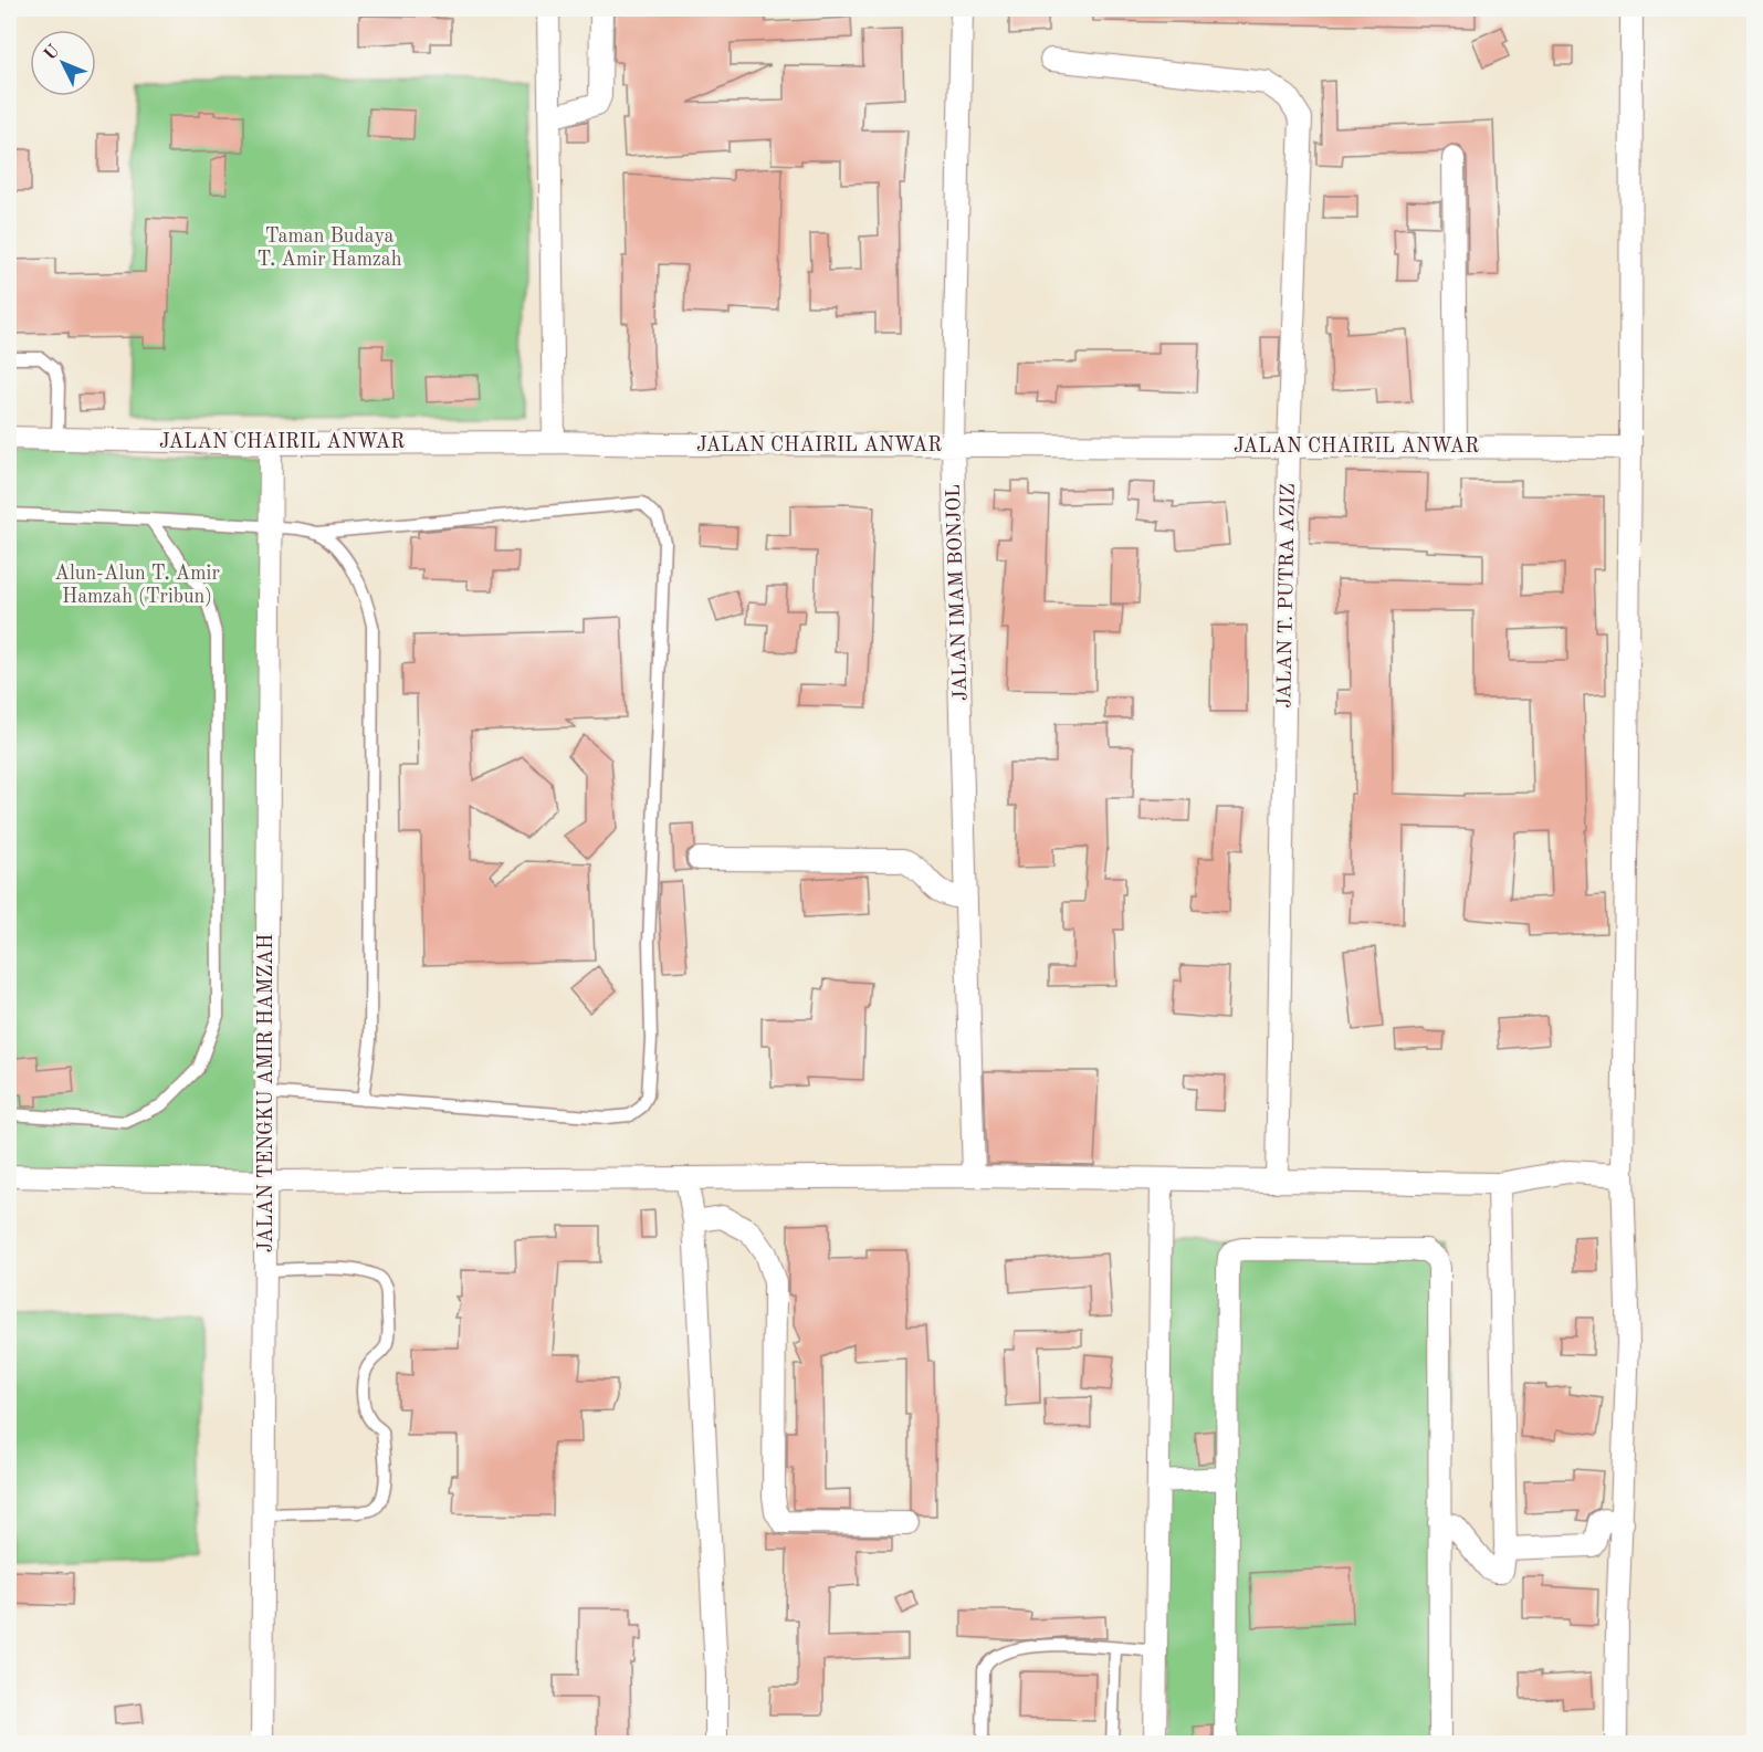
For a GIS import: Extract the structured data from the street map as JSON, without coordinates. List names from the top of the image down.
{
  "streets": {
    "street": [
      "JALAN CHAIRIL ANWAR",
      "JALAN IMAM BONJOL",
      "JALAN T. PUTRA AZIZ",
      "JALAN TENGKU AMIR HAMZAH"
    ]
  },
  "crossings": [
    ["JALAN CHAIRIL ANWAR", "JALAN IMAM BONJOL"],
    ["JALAN CHAIRIL ANWAR", "JALAN T. PUTRA AZIZ"],
    ["JALAN CHAIRIL ANWAR", "JALAN TENGKU AMIR HAMZAH"]
  ],
  "parks": ["Taman Budaya T. Amir Hamzah", "Alun-Alun T. Amir Hamzah (Tribun)"],
  "north": "top left"
}
